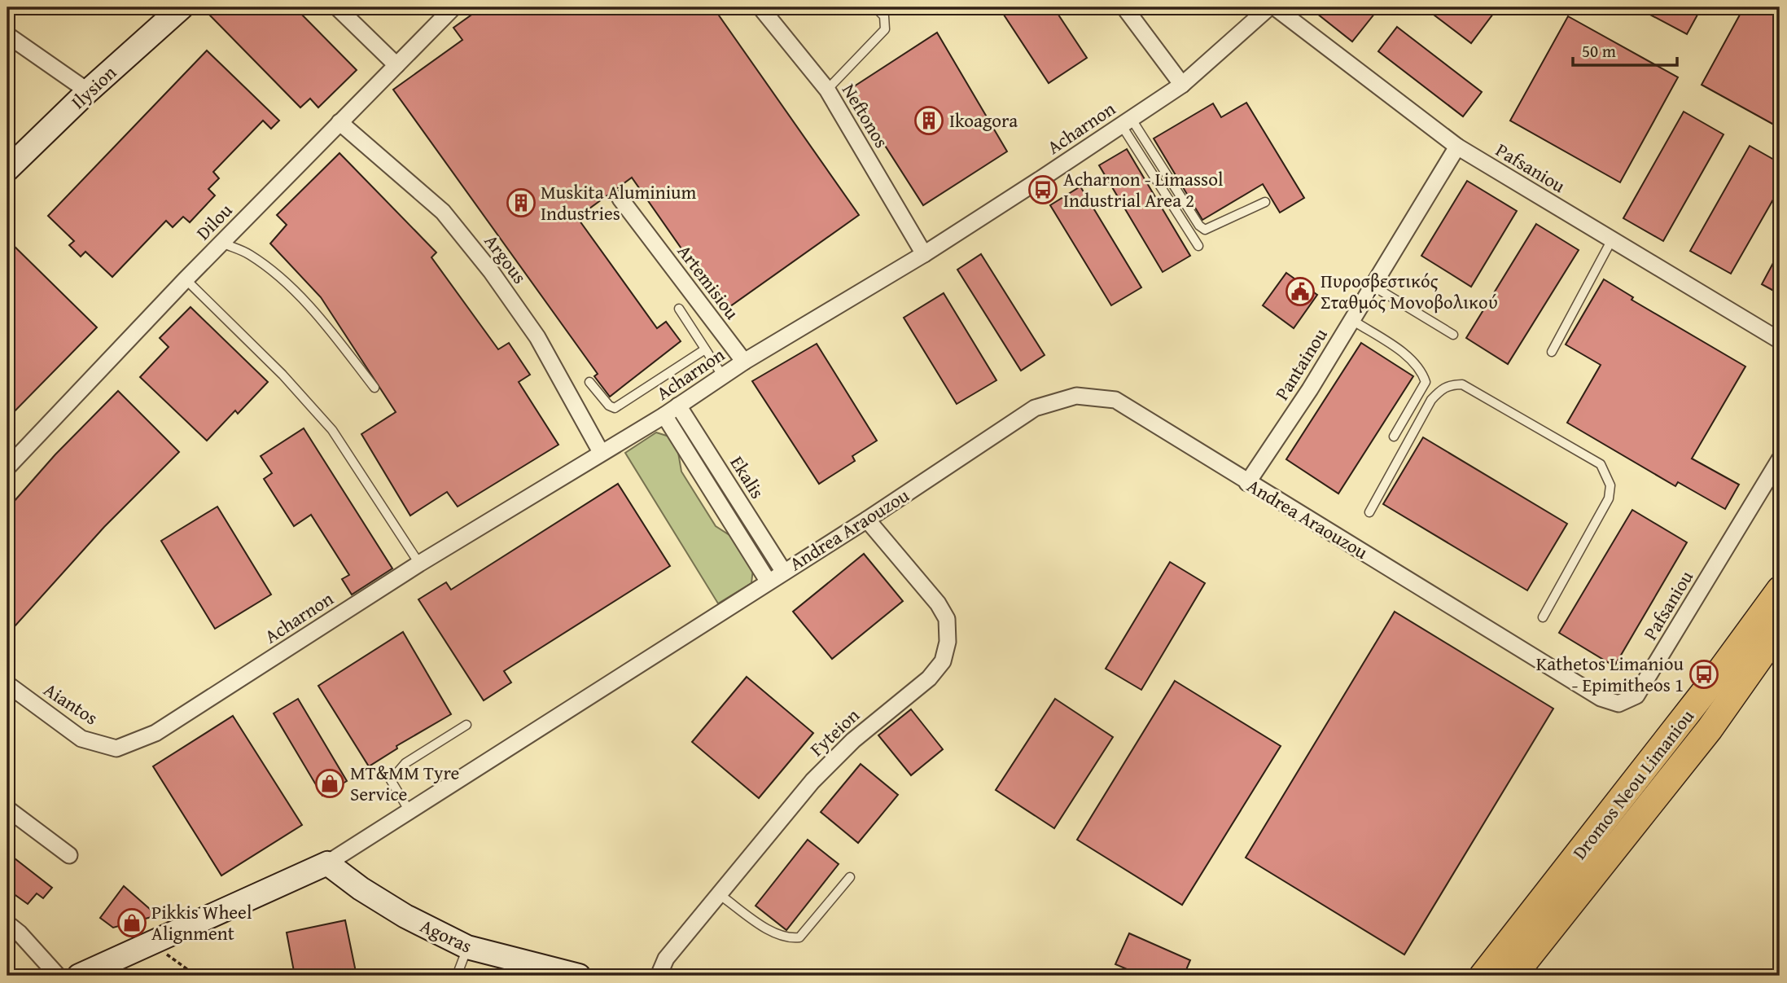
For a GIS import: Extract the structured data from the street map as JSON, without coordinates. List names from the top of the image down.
{
  "streets": {
    "main road": [
      "Ilysion",
      "Andrea Araouzou",
      "Dromos Neou Limaniou",
      "Agoras"
    ],
    "street": [
      "Neftonos",
      "Acharnon",
      "Pafsaniou",
      "Dilou",
      "Argous",
      "Artemisiou",
      "Pantainou",
      "Ekalis",
      "Aiantos",
      "Fyteion"
    ]
  },
  "crossings": [
    ["Neftonos", "Acharnon"],
    ["Acharnon", "Argous"],
    ["Acharnon", "Artemisiou"],
    ["Acharnon", "Ekalis"],
    ["Acharnon", "Aiantos"],
    ["Pafsaniou", "Pantainou"],
    ["Pafsaniou", "Andrea Araouzou"],
    ["Dilou", "Argous"],
    ["Pantainou", "Andrea Araouzou"],
    ["Ekalis", "Andrea Araouzou"],
    ["Andrea Araouzou", "Fyteion"],
    ["Andrea Araouzou", "Agoras"]
  ],
  "places": {
    "building": ["Ikoagora", "Muskita Aluminium Industries"],
    "bus stop": ["Acharnon - Limassol Industrial Area 2", "Kathetos Limaniou - Epimitheos 1"],
    "public building": ["Πυροσβεστικός Σταθμός Μονοβολικού"],
    "shop": ["MT&MM Tyre Service", "Pikkis Wheel Alignment"]
  },
  "scale_bar": "50 m"
}
